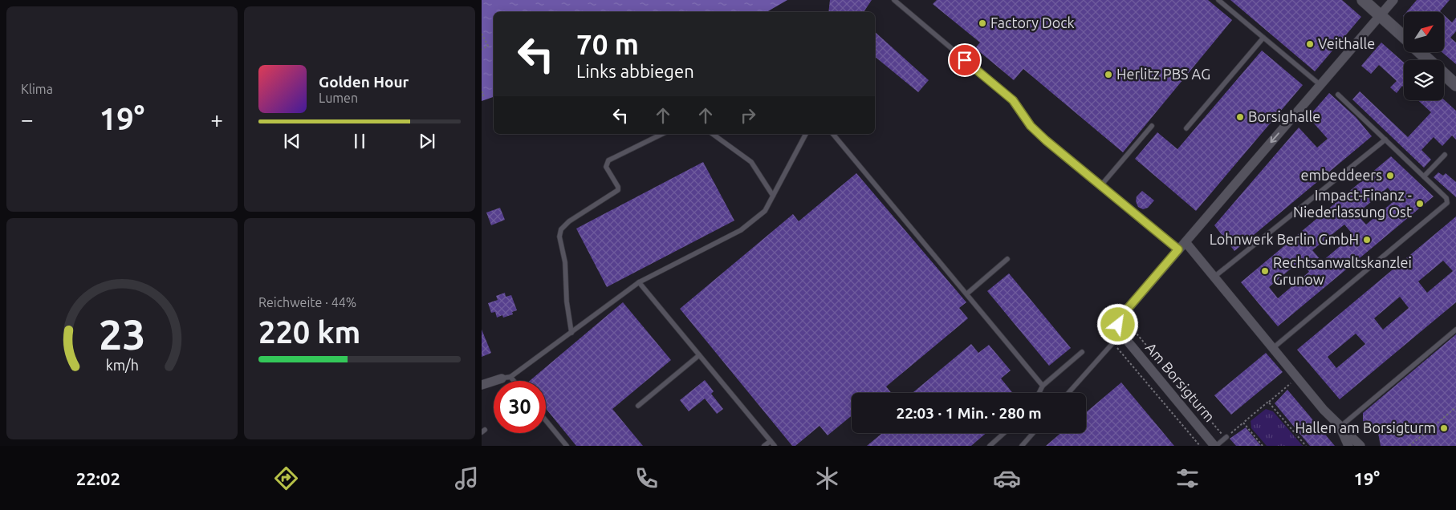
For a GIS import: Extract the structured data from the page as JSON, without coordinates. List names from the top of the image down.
{
  "streets": {
    "street": ["Am Borsigturm"]
  },
  "places": [
    "Factory Dock",
    "Veithalle",
    "Herlitz PBS AG",
    "Borsighalle",
    "embeddeers",
    "Impact-Finanz - Niederlassung Ost",
    "Lohnwerk Berlin GmbH",
    "Rechtsanwaltskanzlei Grunow",
    "Hallen am Borsigturm"
  ],
  "north": "top right",
  "page": {
    "tile": [
      "Klima",
      ["Reichweite · 44%", "220 km"]
    ],
    "turn": ["70 m", "Links abbiegen"],
    "song": ["Golden Hour", "Lumen"],
    "heat": ["−", "19°", "+"],
    "limit": "30",
    "trip": "22:03 · 1 Min. · 280 m",
    "tabs": ["22:02", "19°"],
    "gauge": ["23", "km/h"]
  }
}
